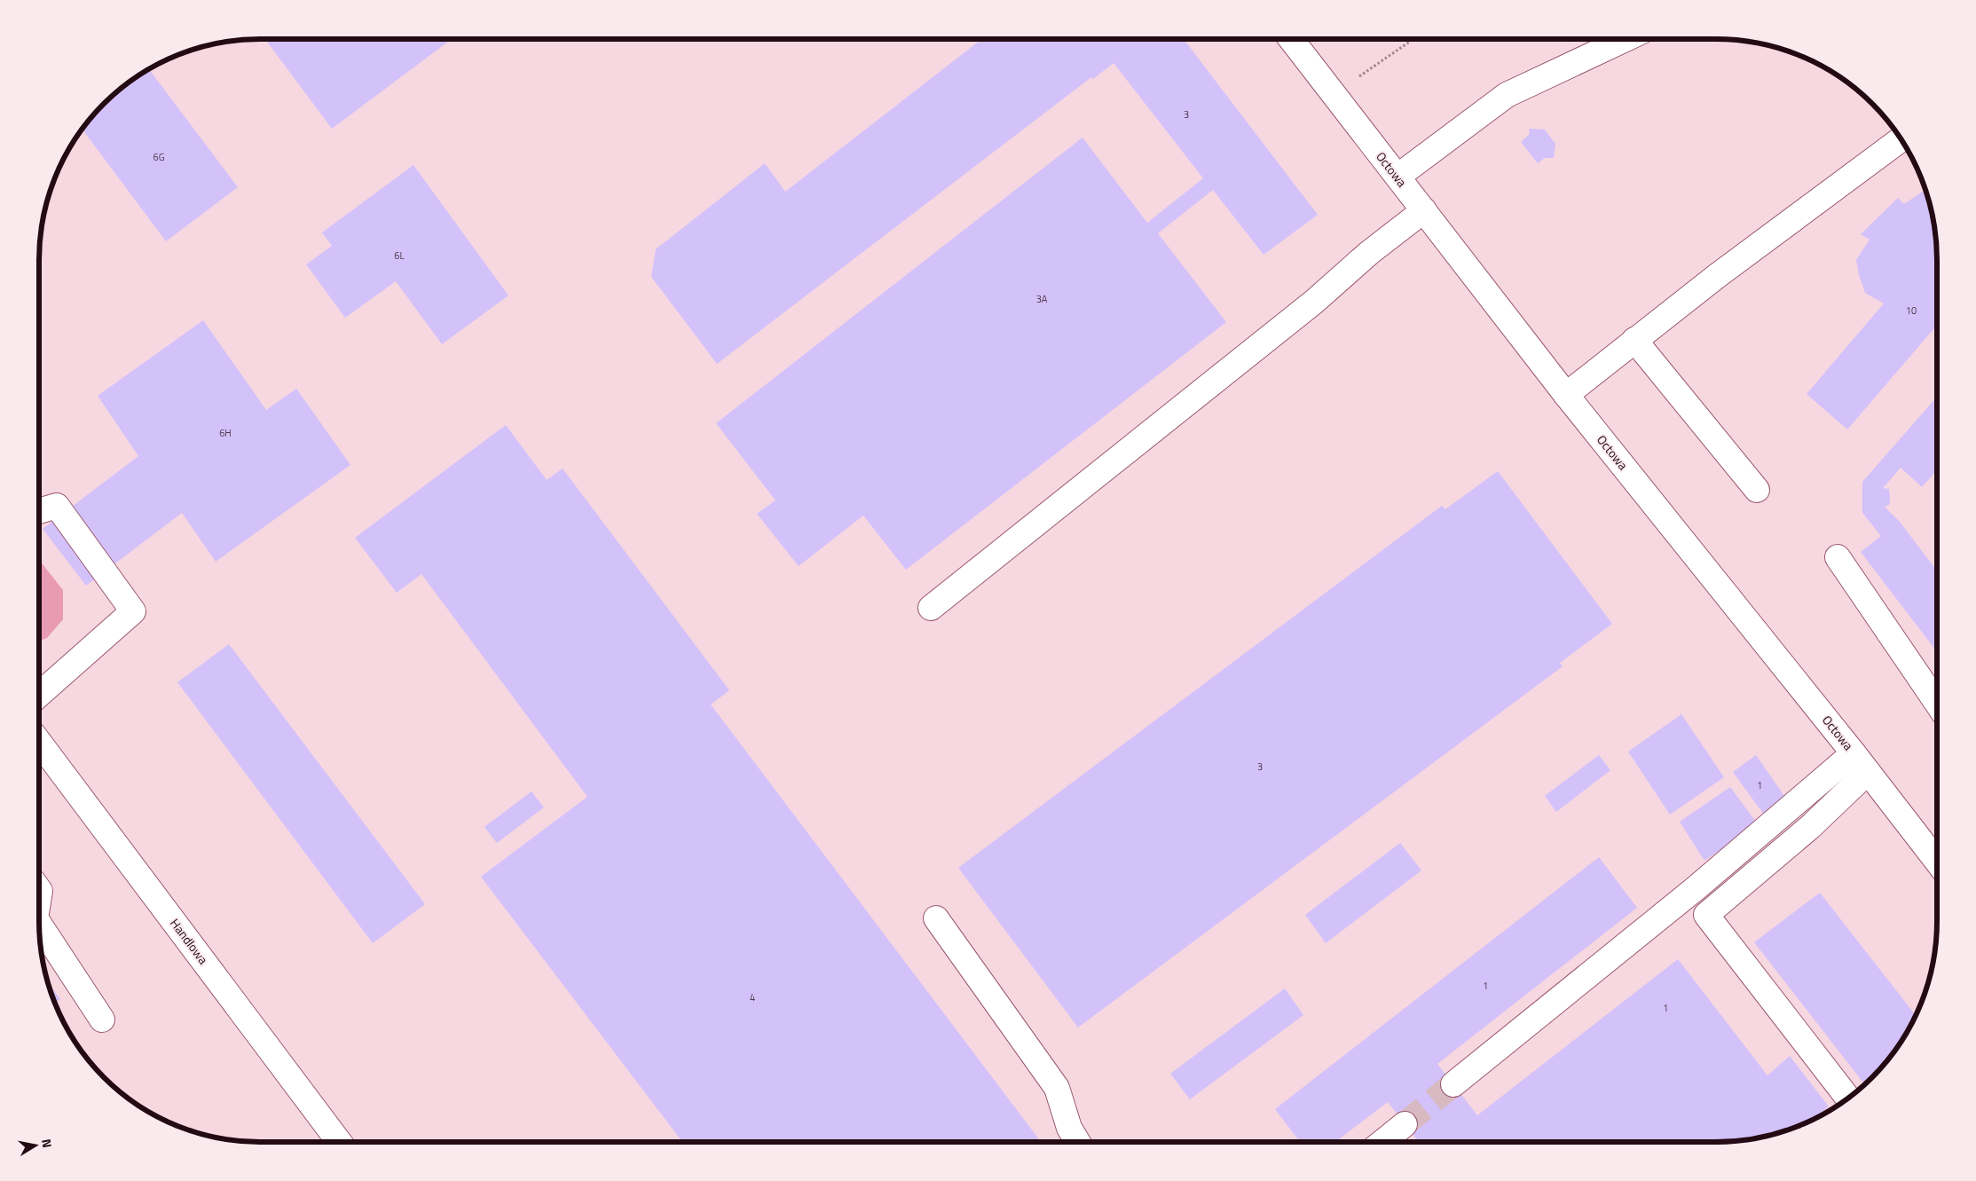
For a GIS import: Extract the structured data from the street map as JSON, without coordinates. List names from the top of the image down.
{
  "streets": {
    "street": ["Octowa", "Handlowa"]
  },
  "house_numbers": [
    "3",
    "6G",
    "6L",
    "3A",
    "10",
    "6H",
    "3",
    "1",
    "1",
    "4",
    "1"
  ],
  "north": "right"
}
